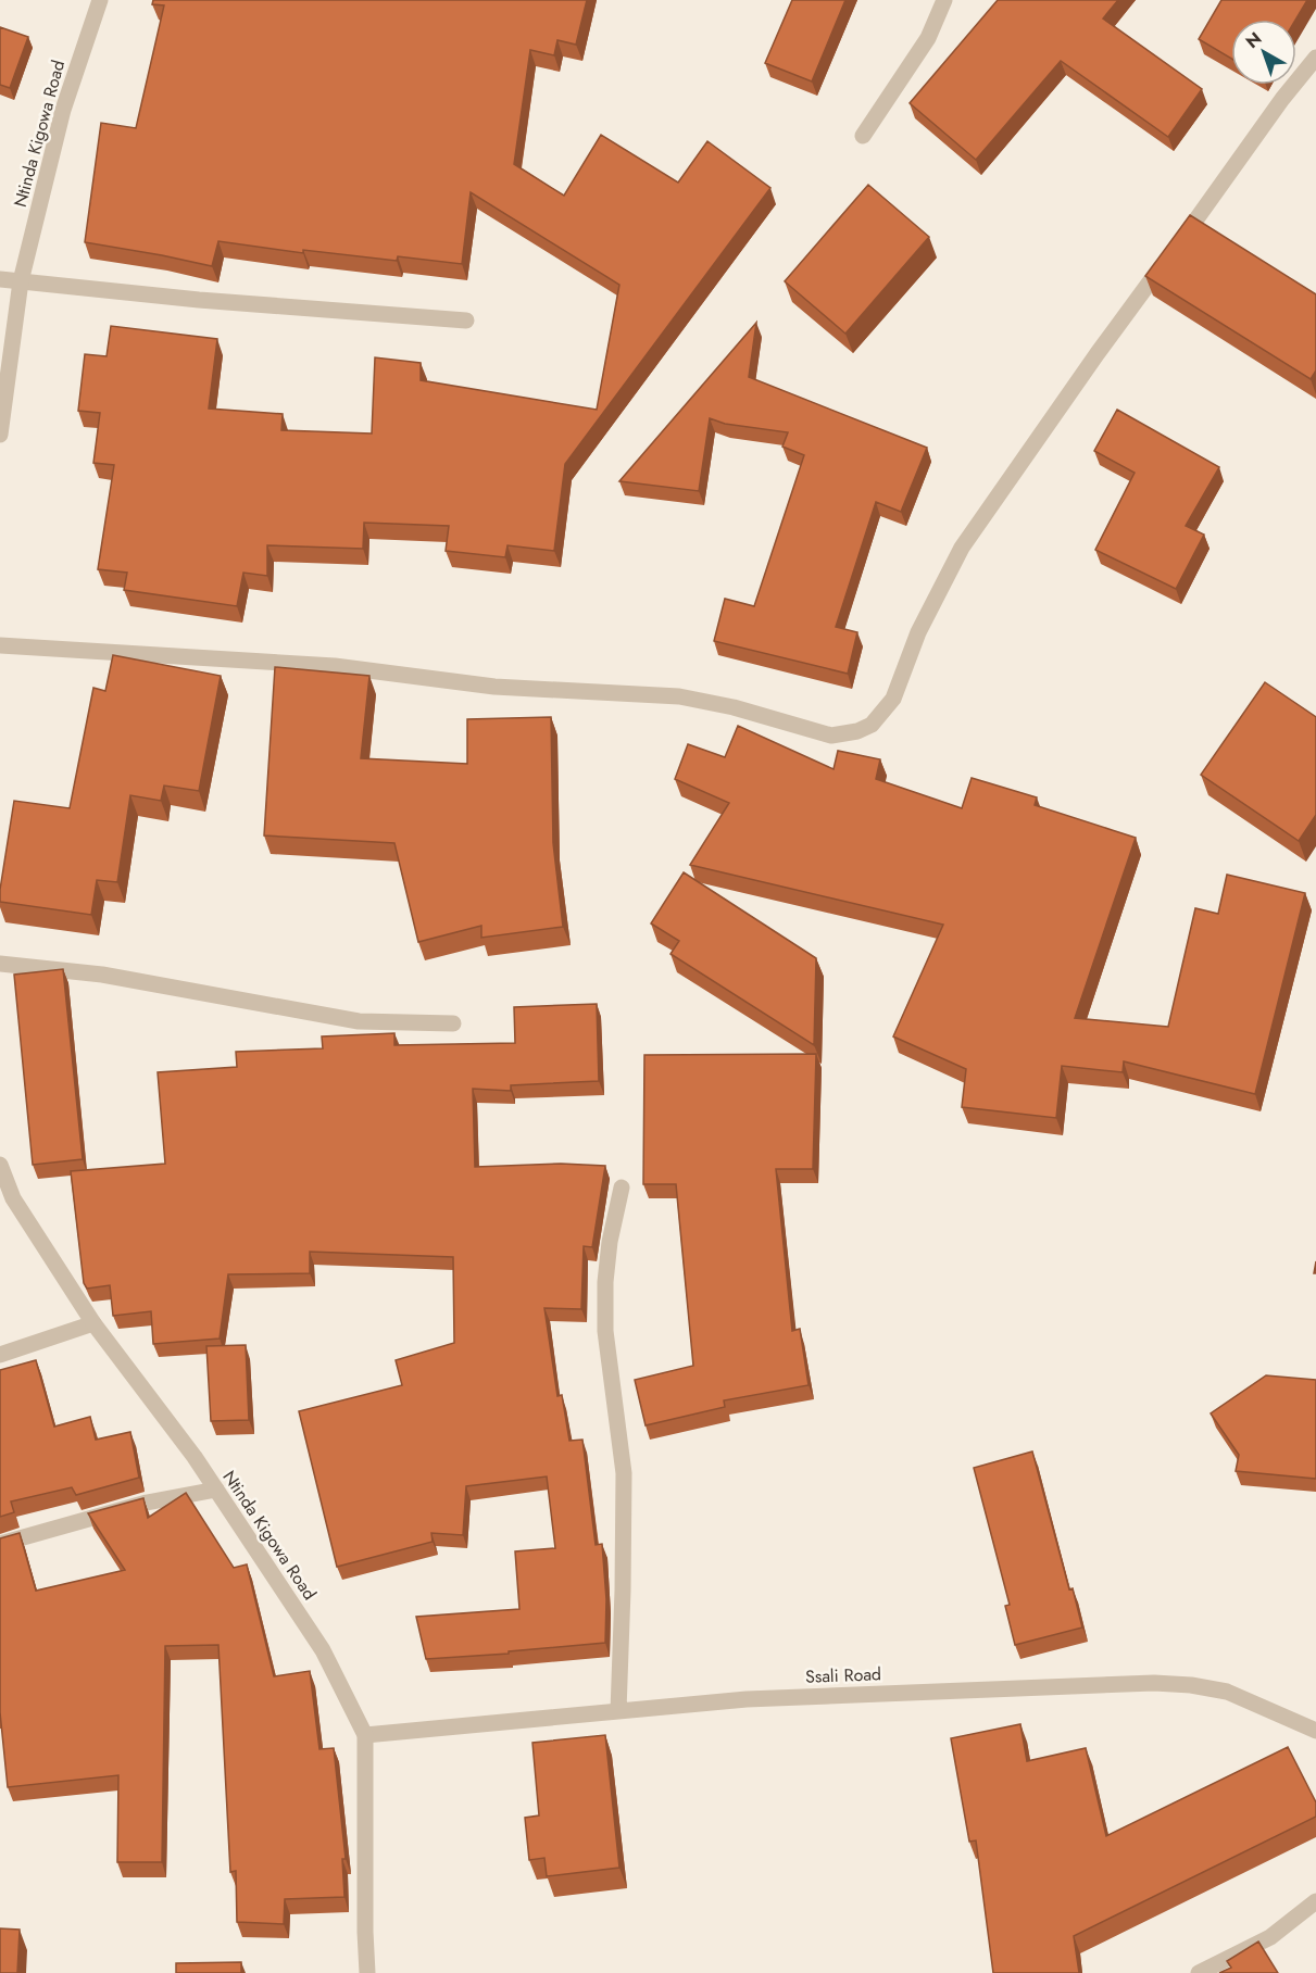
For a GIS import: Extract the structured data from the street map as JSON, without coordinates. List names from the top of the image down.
{
  "streets": {
    "street": ["Ntinda Kigowa Road", "Ssali Road"]
  },
  "crossings": [
    ["Ntinda Kigowa Road", "Ssali Road"]
  ],
  "north": "top left"
}
